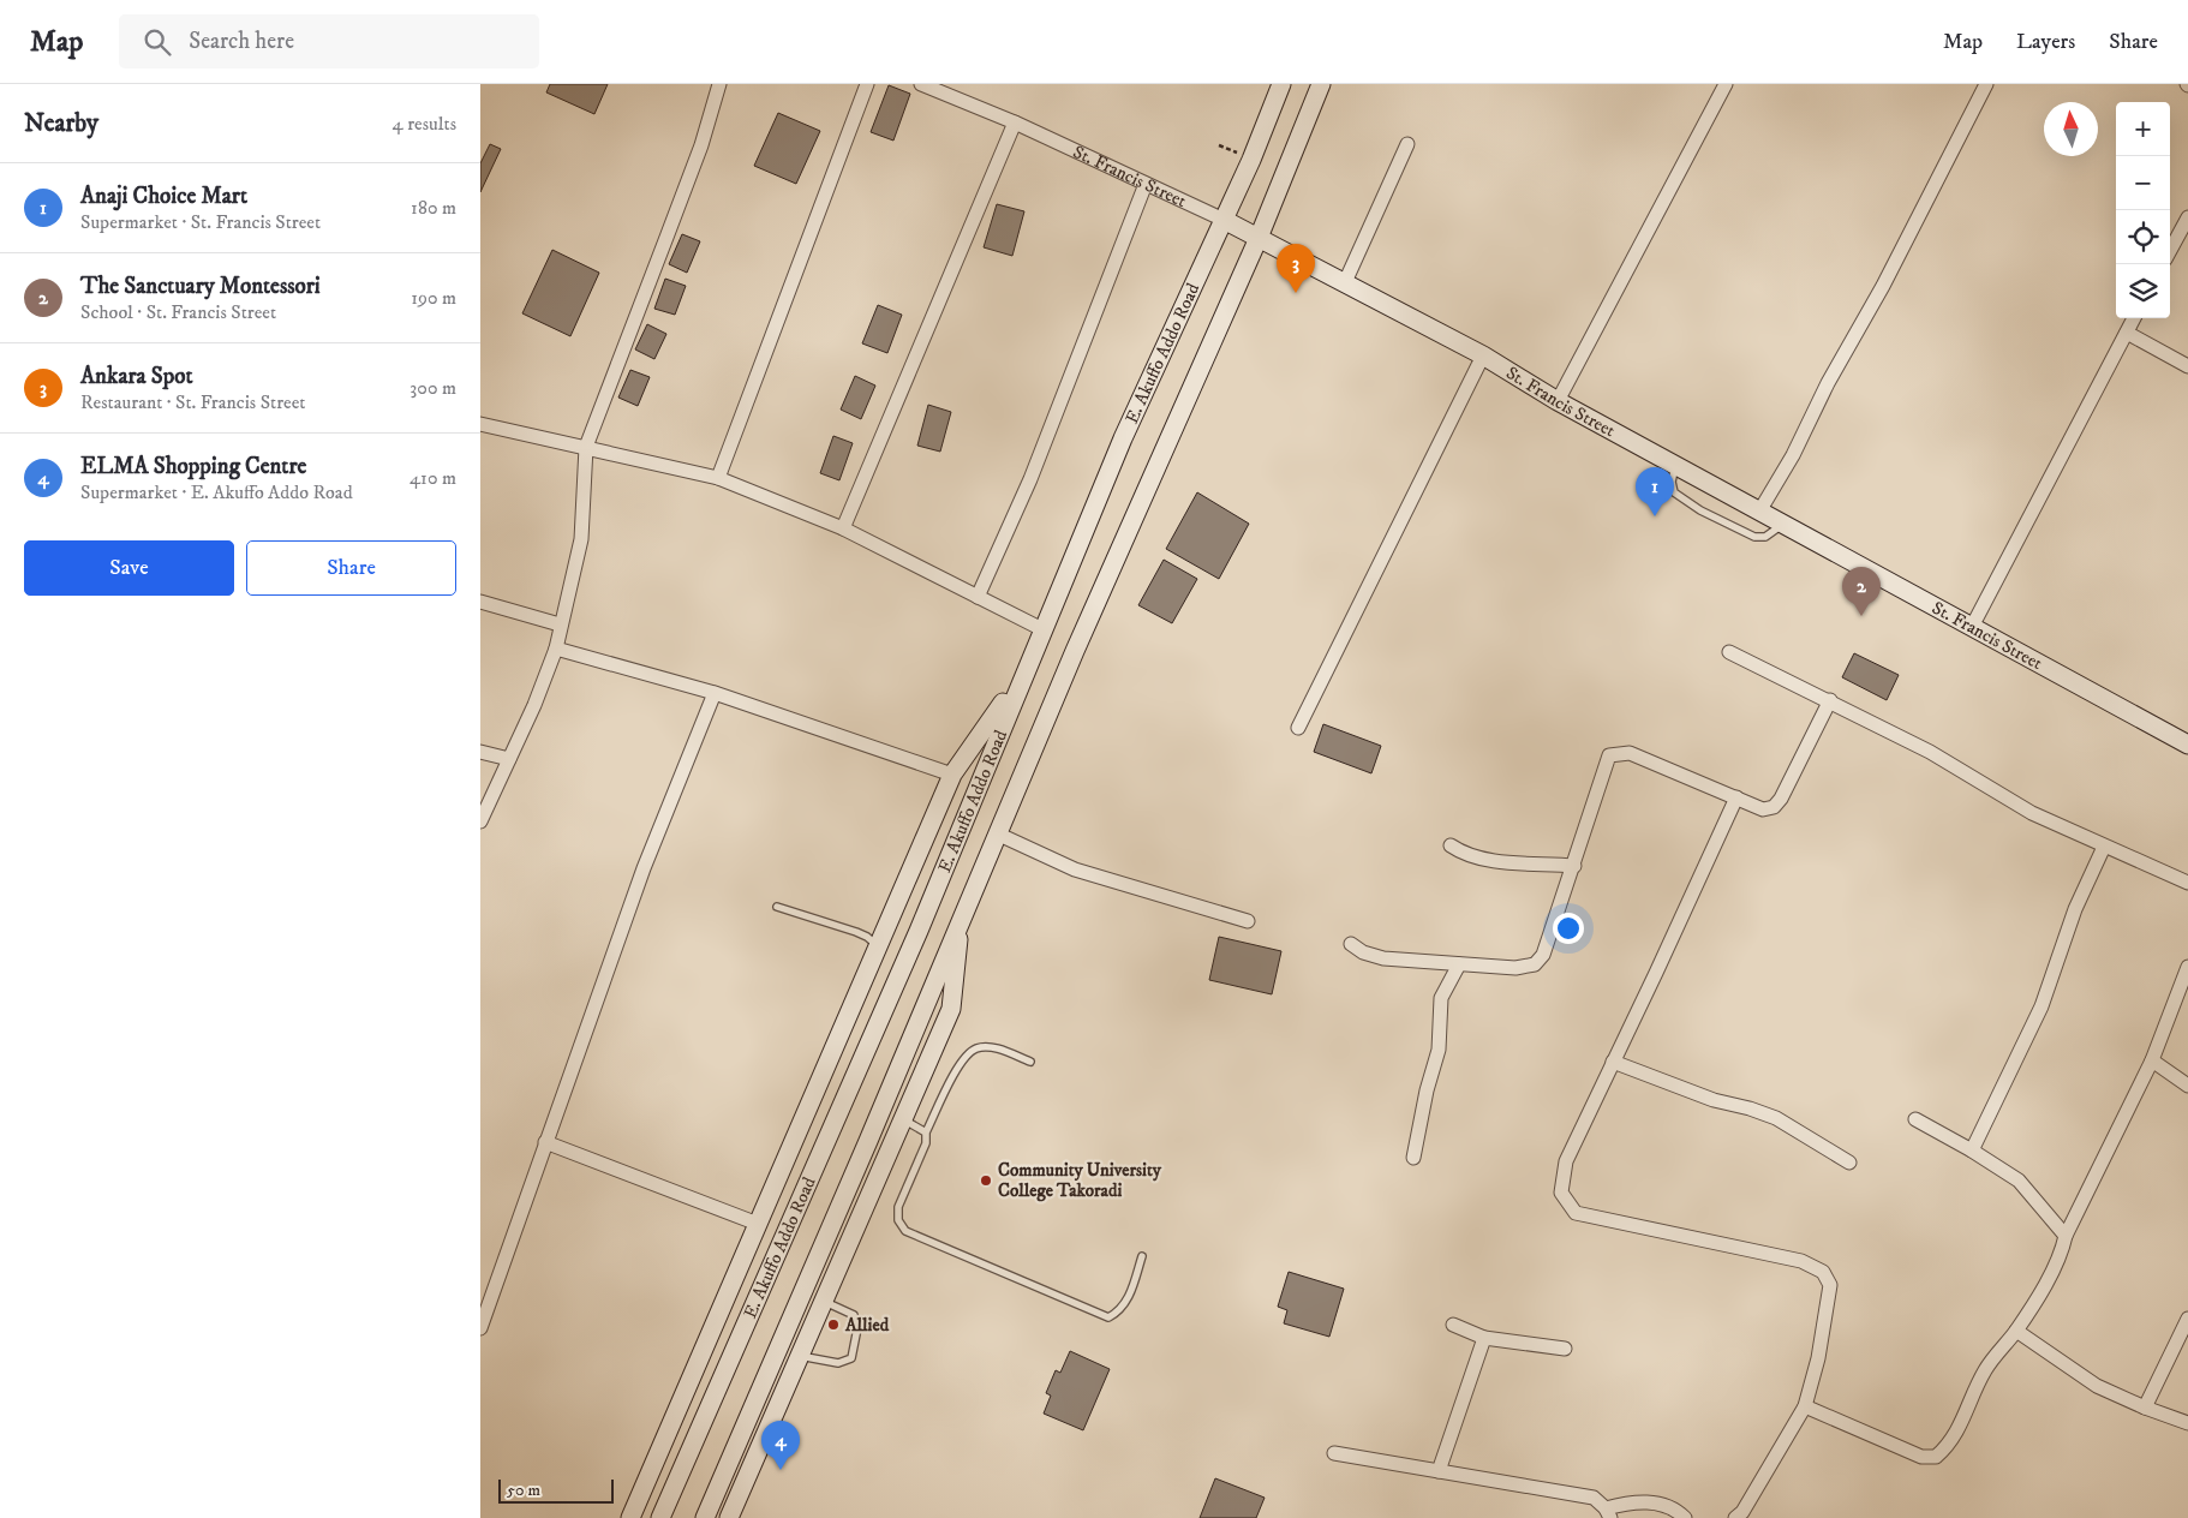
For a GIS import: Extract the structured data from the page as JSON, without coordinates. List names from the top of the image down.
{
  "streets": {
    "main road": ["St. Francis Street", "E. Akuffo Addo Road"]
  },
  "crossings": [
    ["St. Francis Street", "E. Akuffo Addo Road"]
  ],
  "places": ["Community University College Takoradi", "Allied"],
  "scale_bar": "50 m",
  "north": "top",
  "page": {
    "header": "Map",
    "search": "Search here",
    "nav": ["Map", "Layers", "Share"],
    "heading": ["Nearby", "4 results"],
    "map_buttons": ["+", "−"],
    "list": [
      {
        "mark": "1",
        "name": "Anaji Choice Mart",
        "note": "Supermarket · St. Francis Street",
        "value": "180 m"
      },
      {
        "mark": "2",
        "name": "The Sanctuary Montessori",
        "note": "School · St. Francis Street",
        "value": "190 m"
      },
      {
        "mark": "3",
        "name": "Ankara Spot",
        "note": "Restaurant · St. Francis Street",
        "value": "300 m"
      },
      {
        "mark": "4",
        "name": "ELMA Shopping Centre",
        "note": "Supermarket · E. Akuffo Addo Road",
        "value": "410 m"
      }
    ],
    "pins": [
      "3",
      "1",
      "2",
      "4"
    ],
    "buttons": ["Save", "Share"],
    "scale": "50 m"
  }
}
